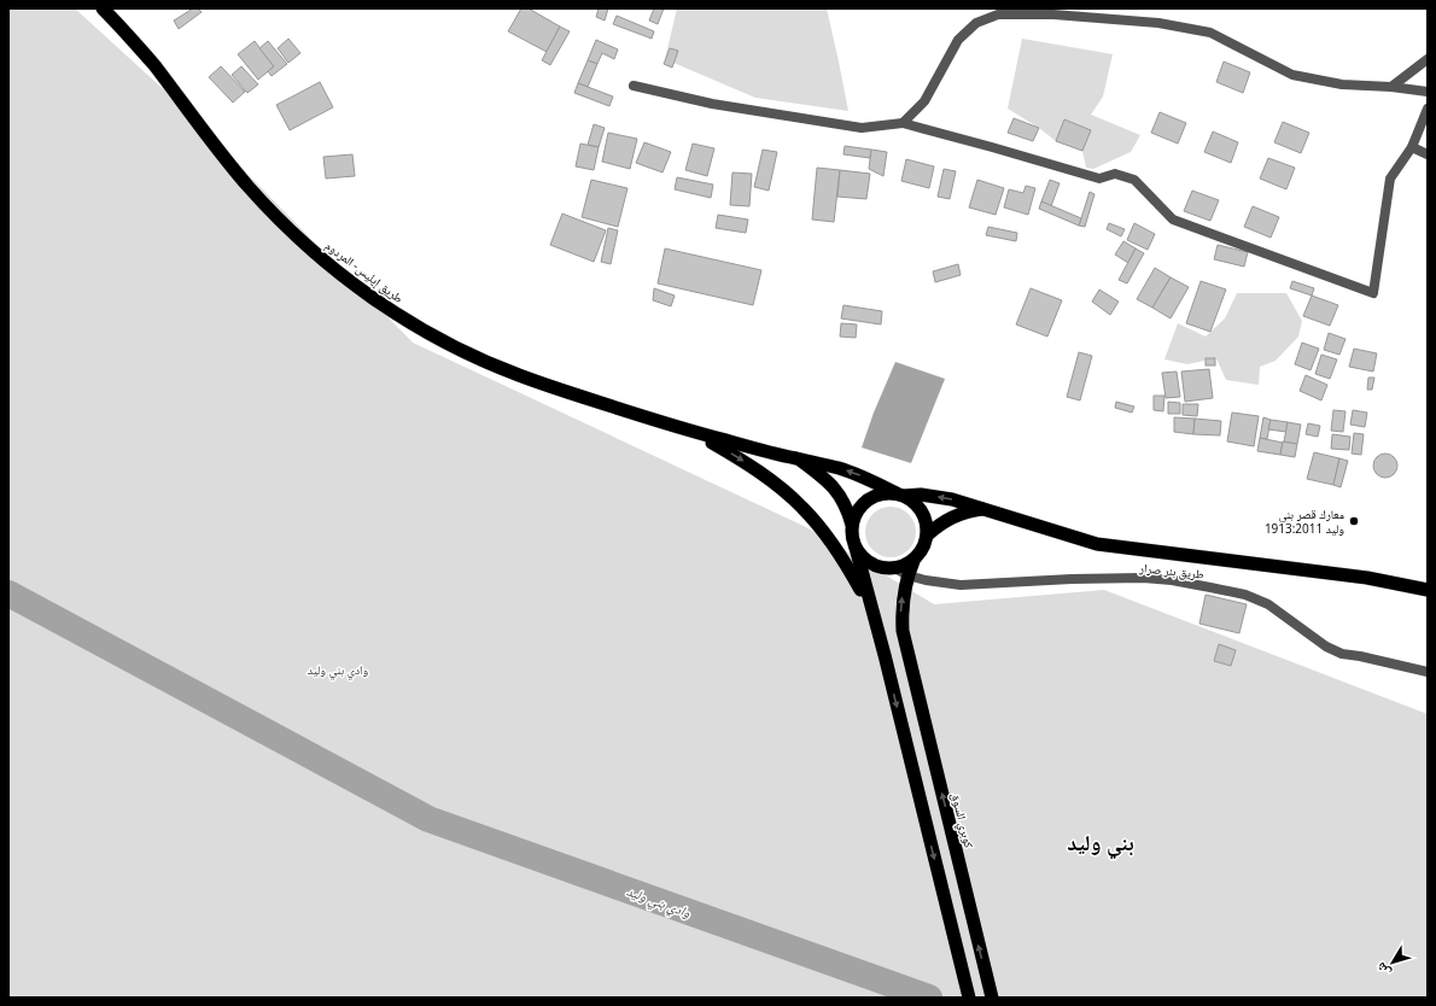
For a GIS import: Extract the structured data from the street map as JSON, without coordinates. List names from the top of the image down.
{
  "streets": {
    "highway": ["طريق إيليس- المردوم", "كوبري السوق"],
    "street": ["طريق بئر صرار"]
  },
  "crossings": [
    ["طريق بئر صرار", "كوبري السوق"]
  ],
  "districts": ["بني وليد"],
  "water": ["وادي بني وليد"],
  "parks": ["وادي بني وليد"],
  "places": ["معارك قصر بني وليد 1913:2011"],
  "north": "bottom left"
}
